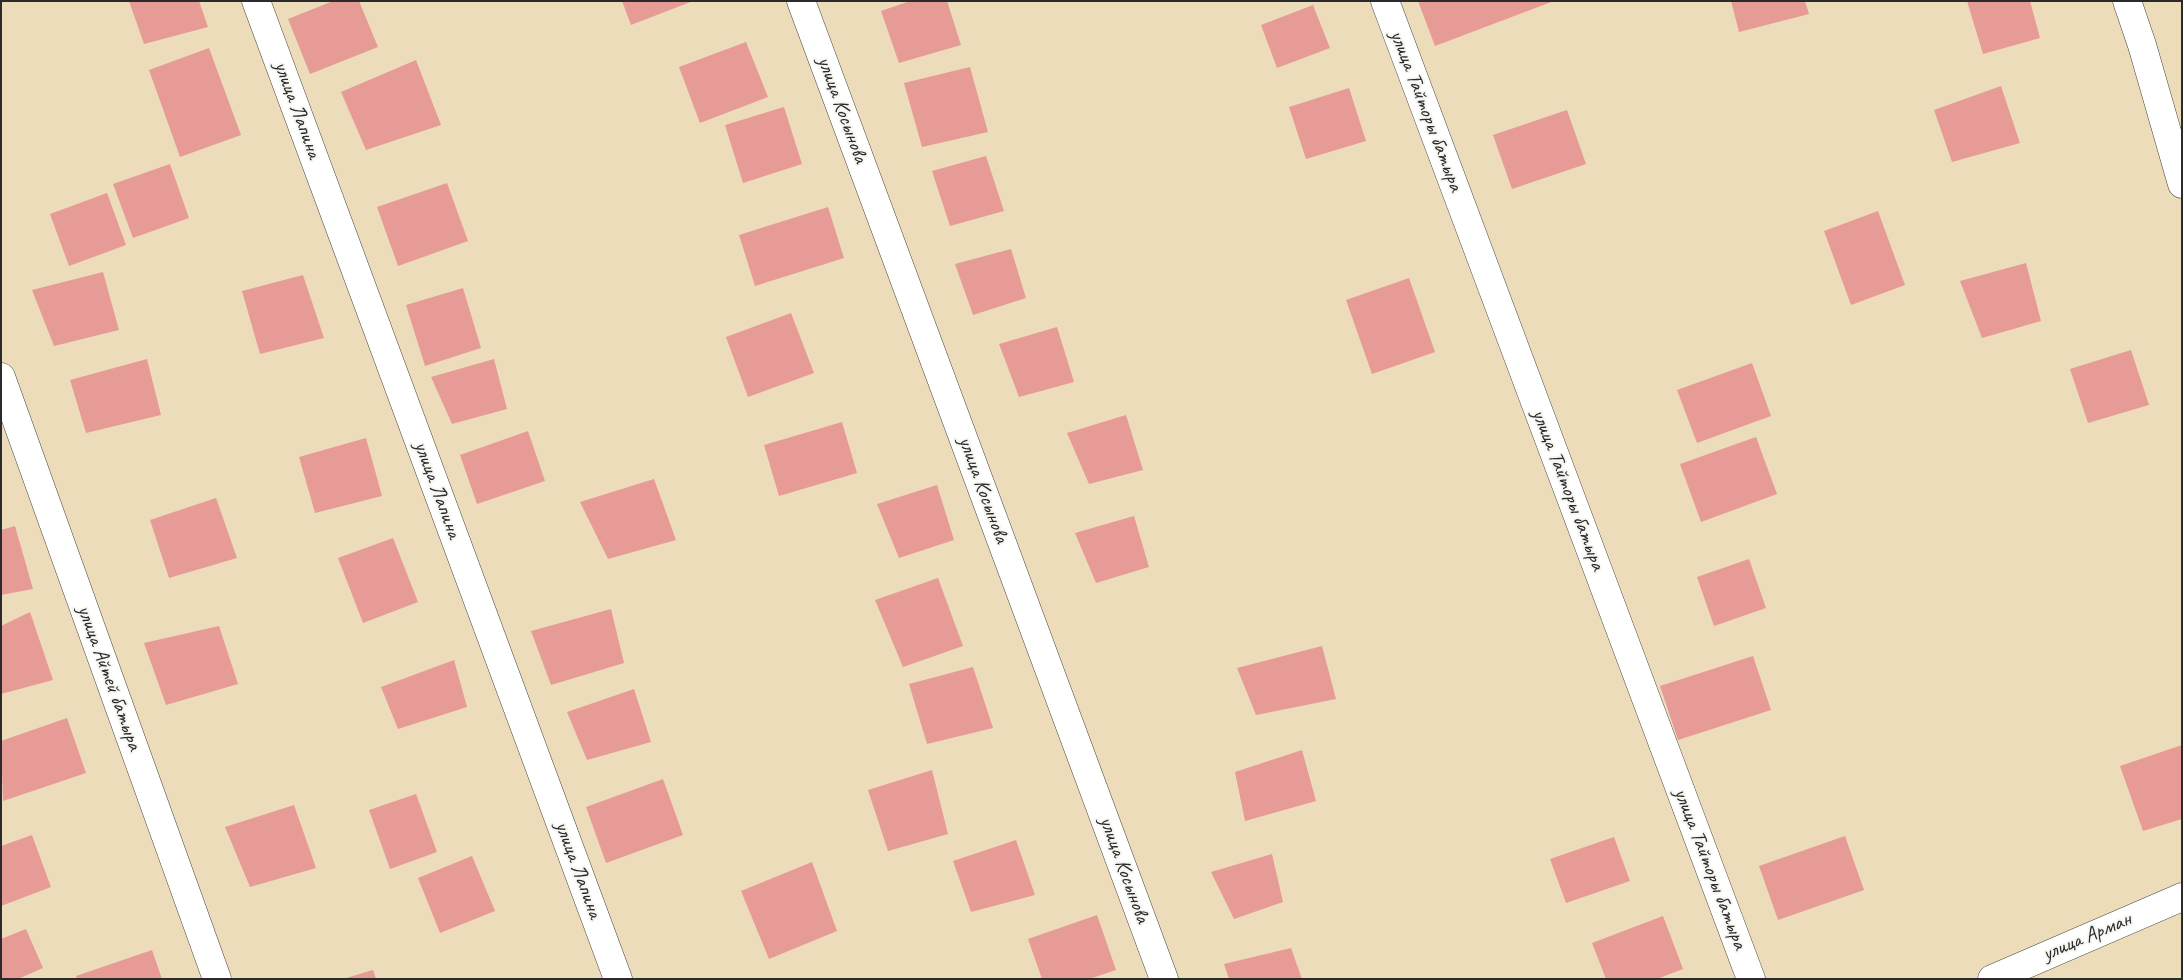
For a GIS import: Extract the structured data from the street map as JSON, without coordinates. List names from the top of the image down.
{
  "streets": {
    "street": [
      "улица Лапина",
      "улица Косынова",
      "улица Тайторы батыра",
      "улица Айтей батыра",
      "улица Арман"
    ]
  }
}
